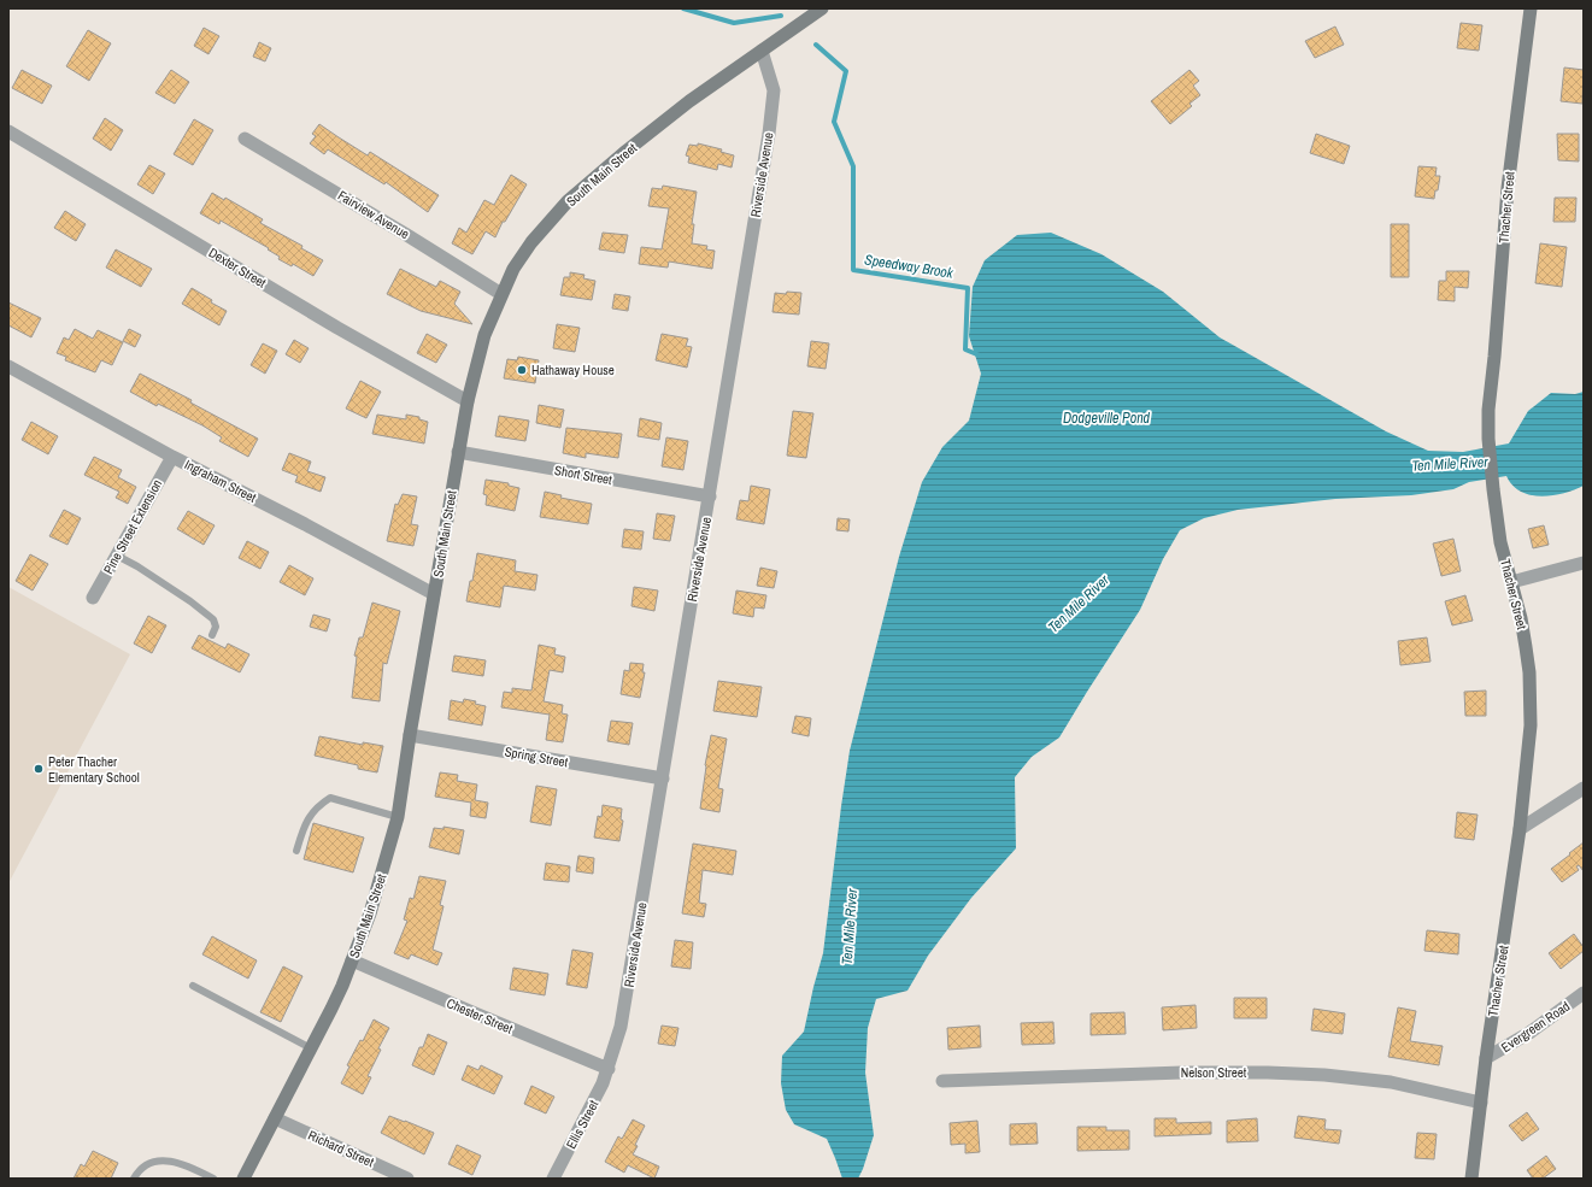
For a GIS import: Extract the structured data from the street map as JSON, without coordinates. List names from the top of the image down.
{
  "streets": {
    "main road": ["South Main Street", "Thacher Street"],
    "street": [
      "Riverside Avenue",
      "Fairview Avenue",
      "Dexter Street",
      "Short Street",
      "Ingraham Street",
      "Pine Street Extension",
      "Spring Street",
      "Chester Street",
      "Evergreen Road",
      "Nelson Street",
      "Ellis Street",
      "Richard Street"
    ]
  },
  "crossings": [
    ["South Main Street", "Riverside Avenue"],
    ["South Main Street", "Fairview Avenue"],
    ["South Main Street", "Dexter Street"],
    ["South Main Street", "Short Street"],
    ["South Main Street", "Ingraham Street"],
    ["South Main Street", "Spring Street"],
    ["South Main Street", "Chester Street"],
    ["South Main Street", "Richard Street"],
    ["Riverside Avenue", "Short Street"],
    ["Riverside Avenue", "Spring Street"],
    ["Riverside Avenue", "Chester Street"],
    ["Riverside Avenue", "Ellis Street"],
    ["Thacher Street", "Evergreen Road"],
    ["Thacher Street", "Nelson Street"],
    ["Ingraham Street", "Pine Street Extension"],
    ["Chester Street", "Ellis Street"]
  ],
  "water": ["Speedway Brook", "Dodgeville Pond", "Ten Mile River"],
  "places": ["Hathaway House", "Peter Thacher Elementary School"]
}
